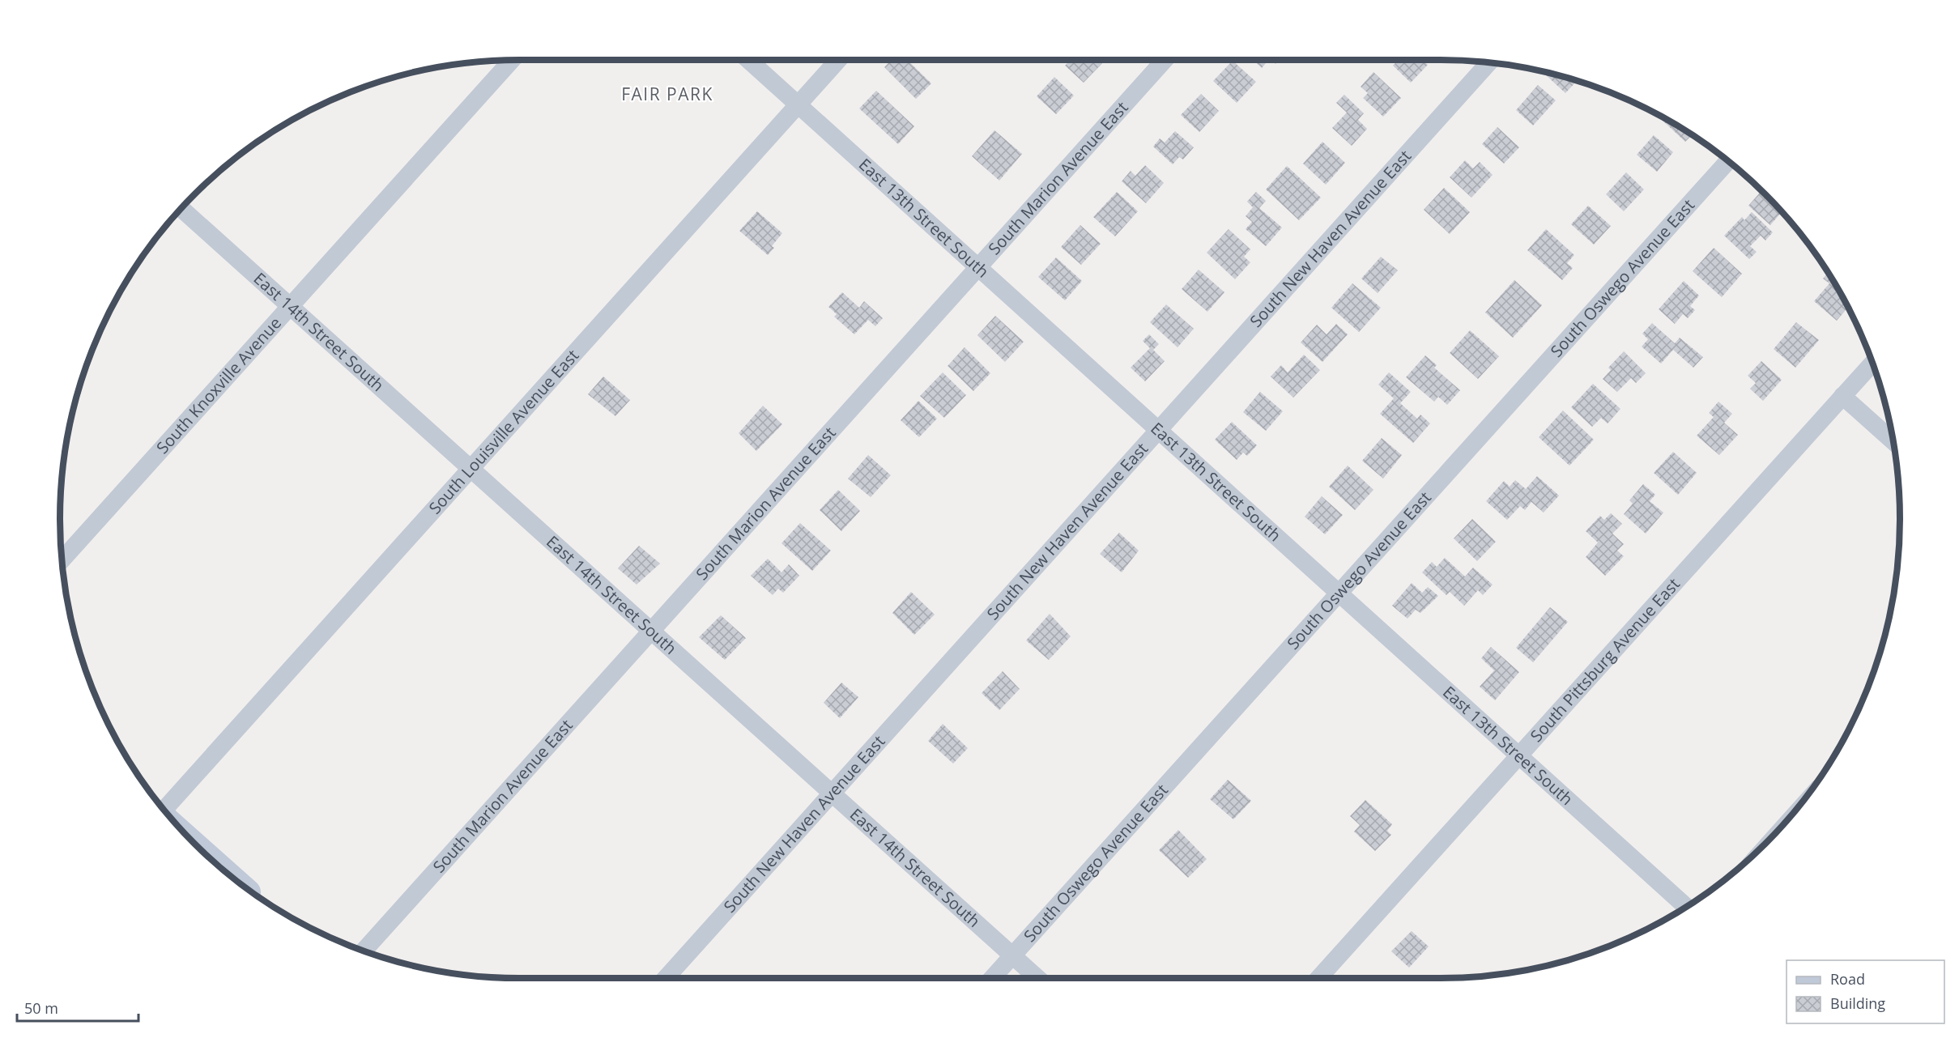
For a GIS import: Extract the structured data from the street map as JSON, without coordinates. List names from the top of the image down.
{
  "streets": {
    "street": [
      "South Marion Avenue East",
      "East 13th Street South",
      "South New Haven Avenue East",
      "South Oswego Avenue East",
      "East 14th Street South",
      "South Knoxville Avenue",
      "South Louisville Avenue East",
      "South Pittsburg Avenue East"
    ]
  },
  "crossings": [
    ["South Marion Avenue East", "East 13th Street South"],
    ["South Marion Avenue East", "East 14th Street South"],
    ["East 13th Street South", "South New Haven Avenue East"],
    ["East 13th Street South", "South Oswego Avenue East"],
    ["East 13th Street South", "South Louisville Avenue East"],
    ["East 13th Street South", "South Pittsburg Avenue East"],
    ["South New Haven Avenue East", "East 14th Street South"],
    ["South Oswego Avenue East", "East 14th Street South"],
    ["East 14th Street South", "South Knoxville Avenue"],
    ["East 14th Street South", "South Louisville Avenue East"]
  ],
  "districts": ["FAIR PARK"],
  "legend": ["Road", "Building"],
  "scale_bar": "50 m"
}
